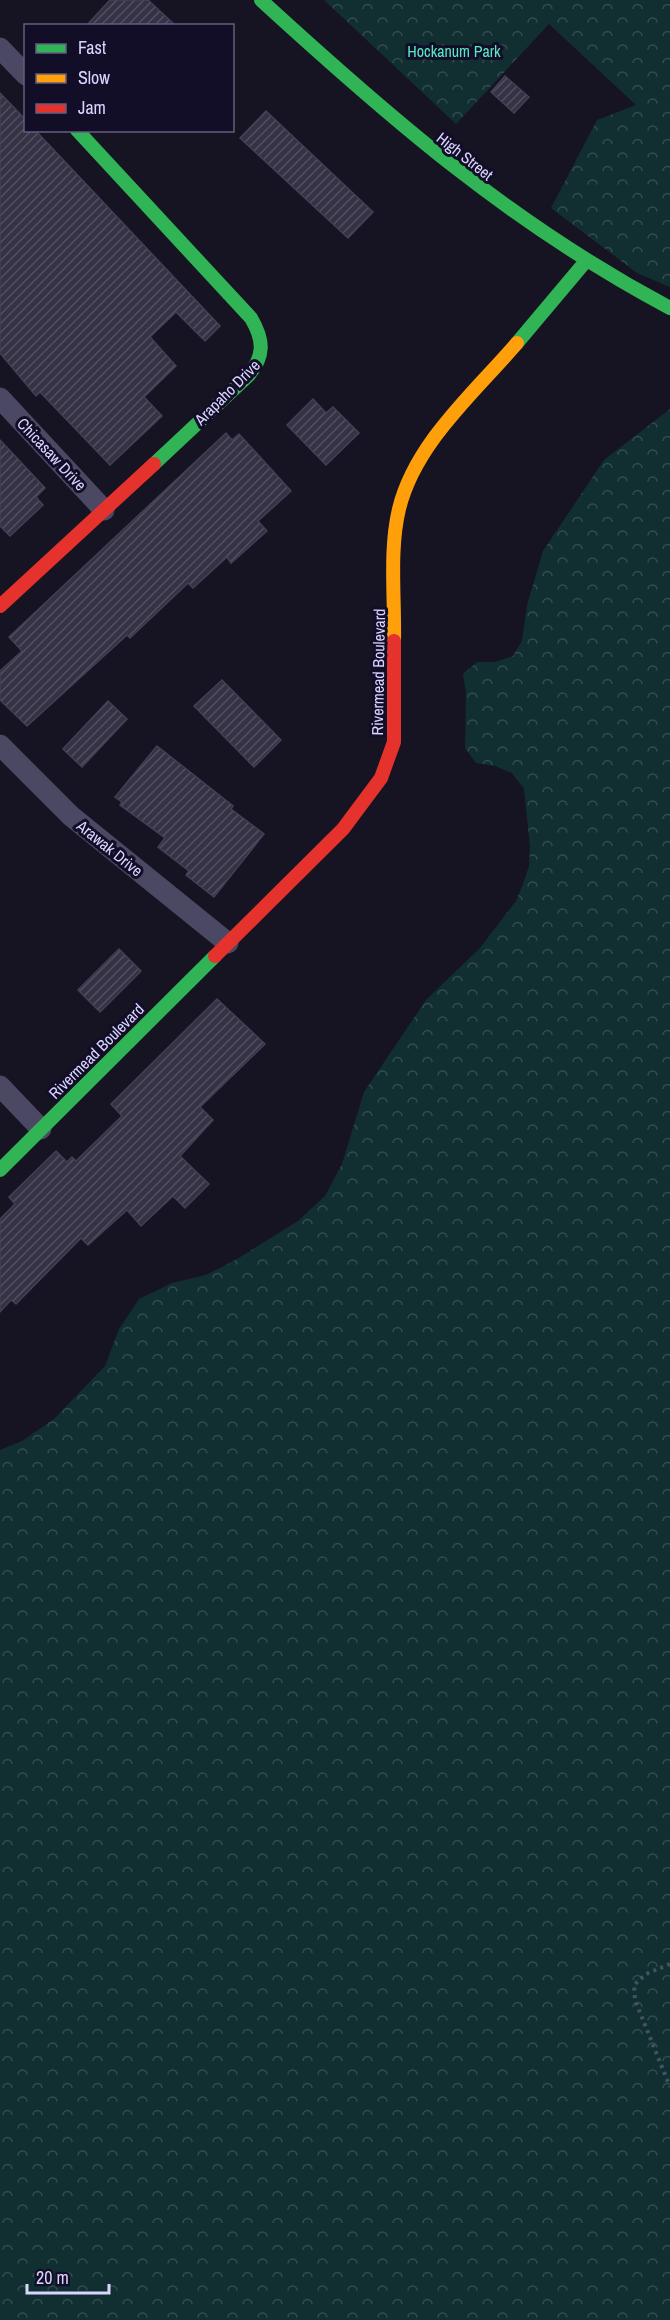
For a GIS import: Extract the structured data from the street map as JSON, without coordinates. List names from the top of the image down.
{
  "streets": {
    "street": [
      "High Street",
      "Arapaho Drive",
      "Chicasaw Drive",
      "Rivermead Boulevard",
      "Arawak Drive"
    ]
  },
  "crossings": [
    ["High Street", "Rivermead Boulevard"],
    ["Arapaho Drive", "Chicasaw Drive"],
    ["Rivermead Boulevard", "Arawak Drive"]
  ],
  "parks": ["Hockanum Park"],
  "legend": ["Fast", "Slow", "Jam"],
  "scale_bar": "20 m"
}
